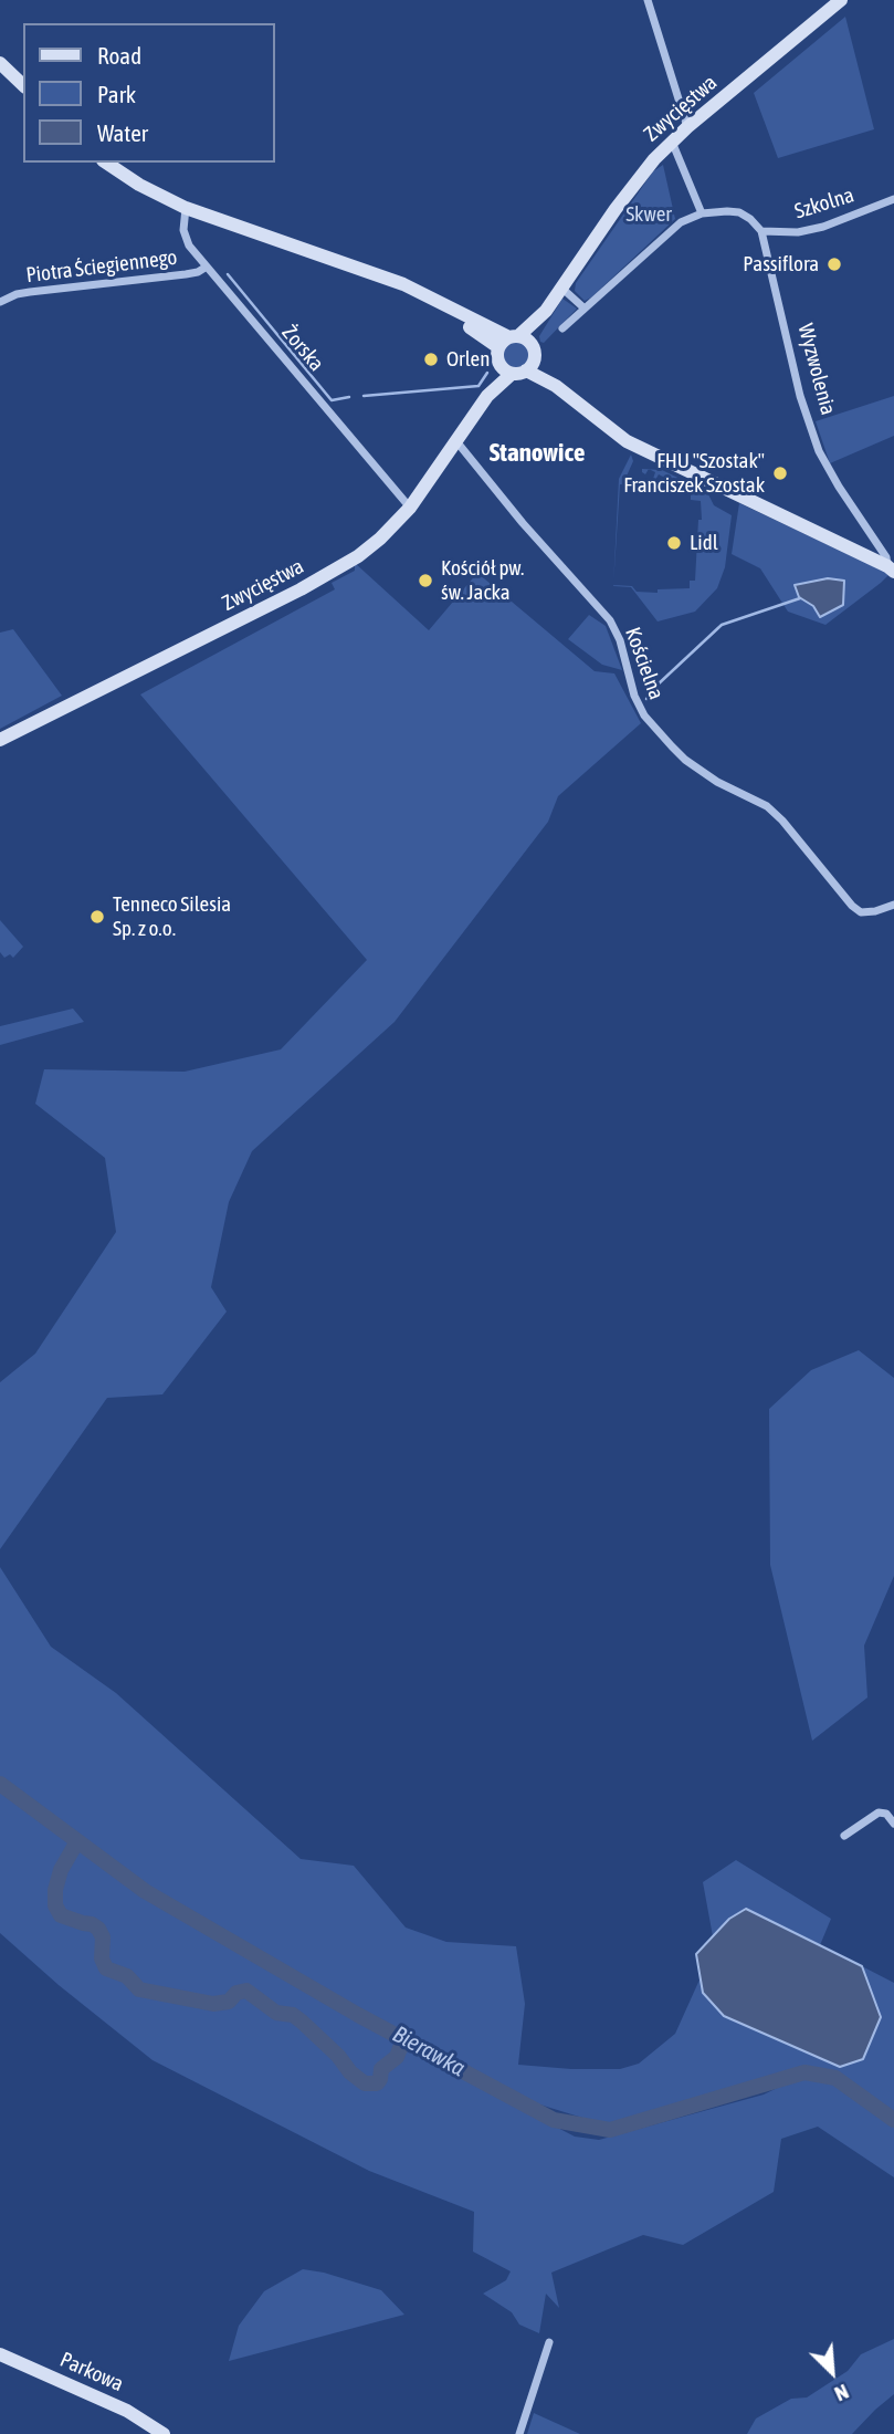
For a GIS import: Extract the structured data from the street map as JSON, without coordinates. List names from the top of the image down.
{
  "streets": {
    "main road": ["Zwycięstwa", "Wyzwolenia", "Parkowa"],
    "street": [
      "Szkolna",
      "Piotra Ściegiennego",
      "Żorska",
      "Kościelna"
    ]
  },
  "crossings": [
    ["Zwycięstwa", "Żorska"],
    ["Zwycięstwa", "Wyzwolenia"],
    ["Zwycięstwa", "Kościelna"],
    ["Szkolna", "Wyzwolenia"],
    ["Piotra Ściegiennego", "Żorska"]
  ],
  "districts": ["Stanowice"],
  "water": ["Bierawka"],
  "parks": ["Skwer"],
  "places": [
    "Passiflora",
    "Orlen",
    "FHU \"Szostak\" Franciszek Szostak",
    "Lidl",
    "Kościół pw. św. Jacka",
    "Tenneco Silesia Sp. z o.o."
  ],
  "legend": ["Road", "Park", "Water"],
  "north": "bottom right"
}
